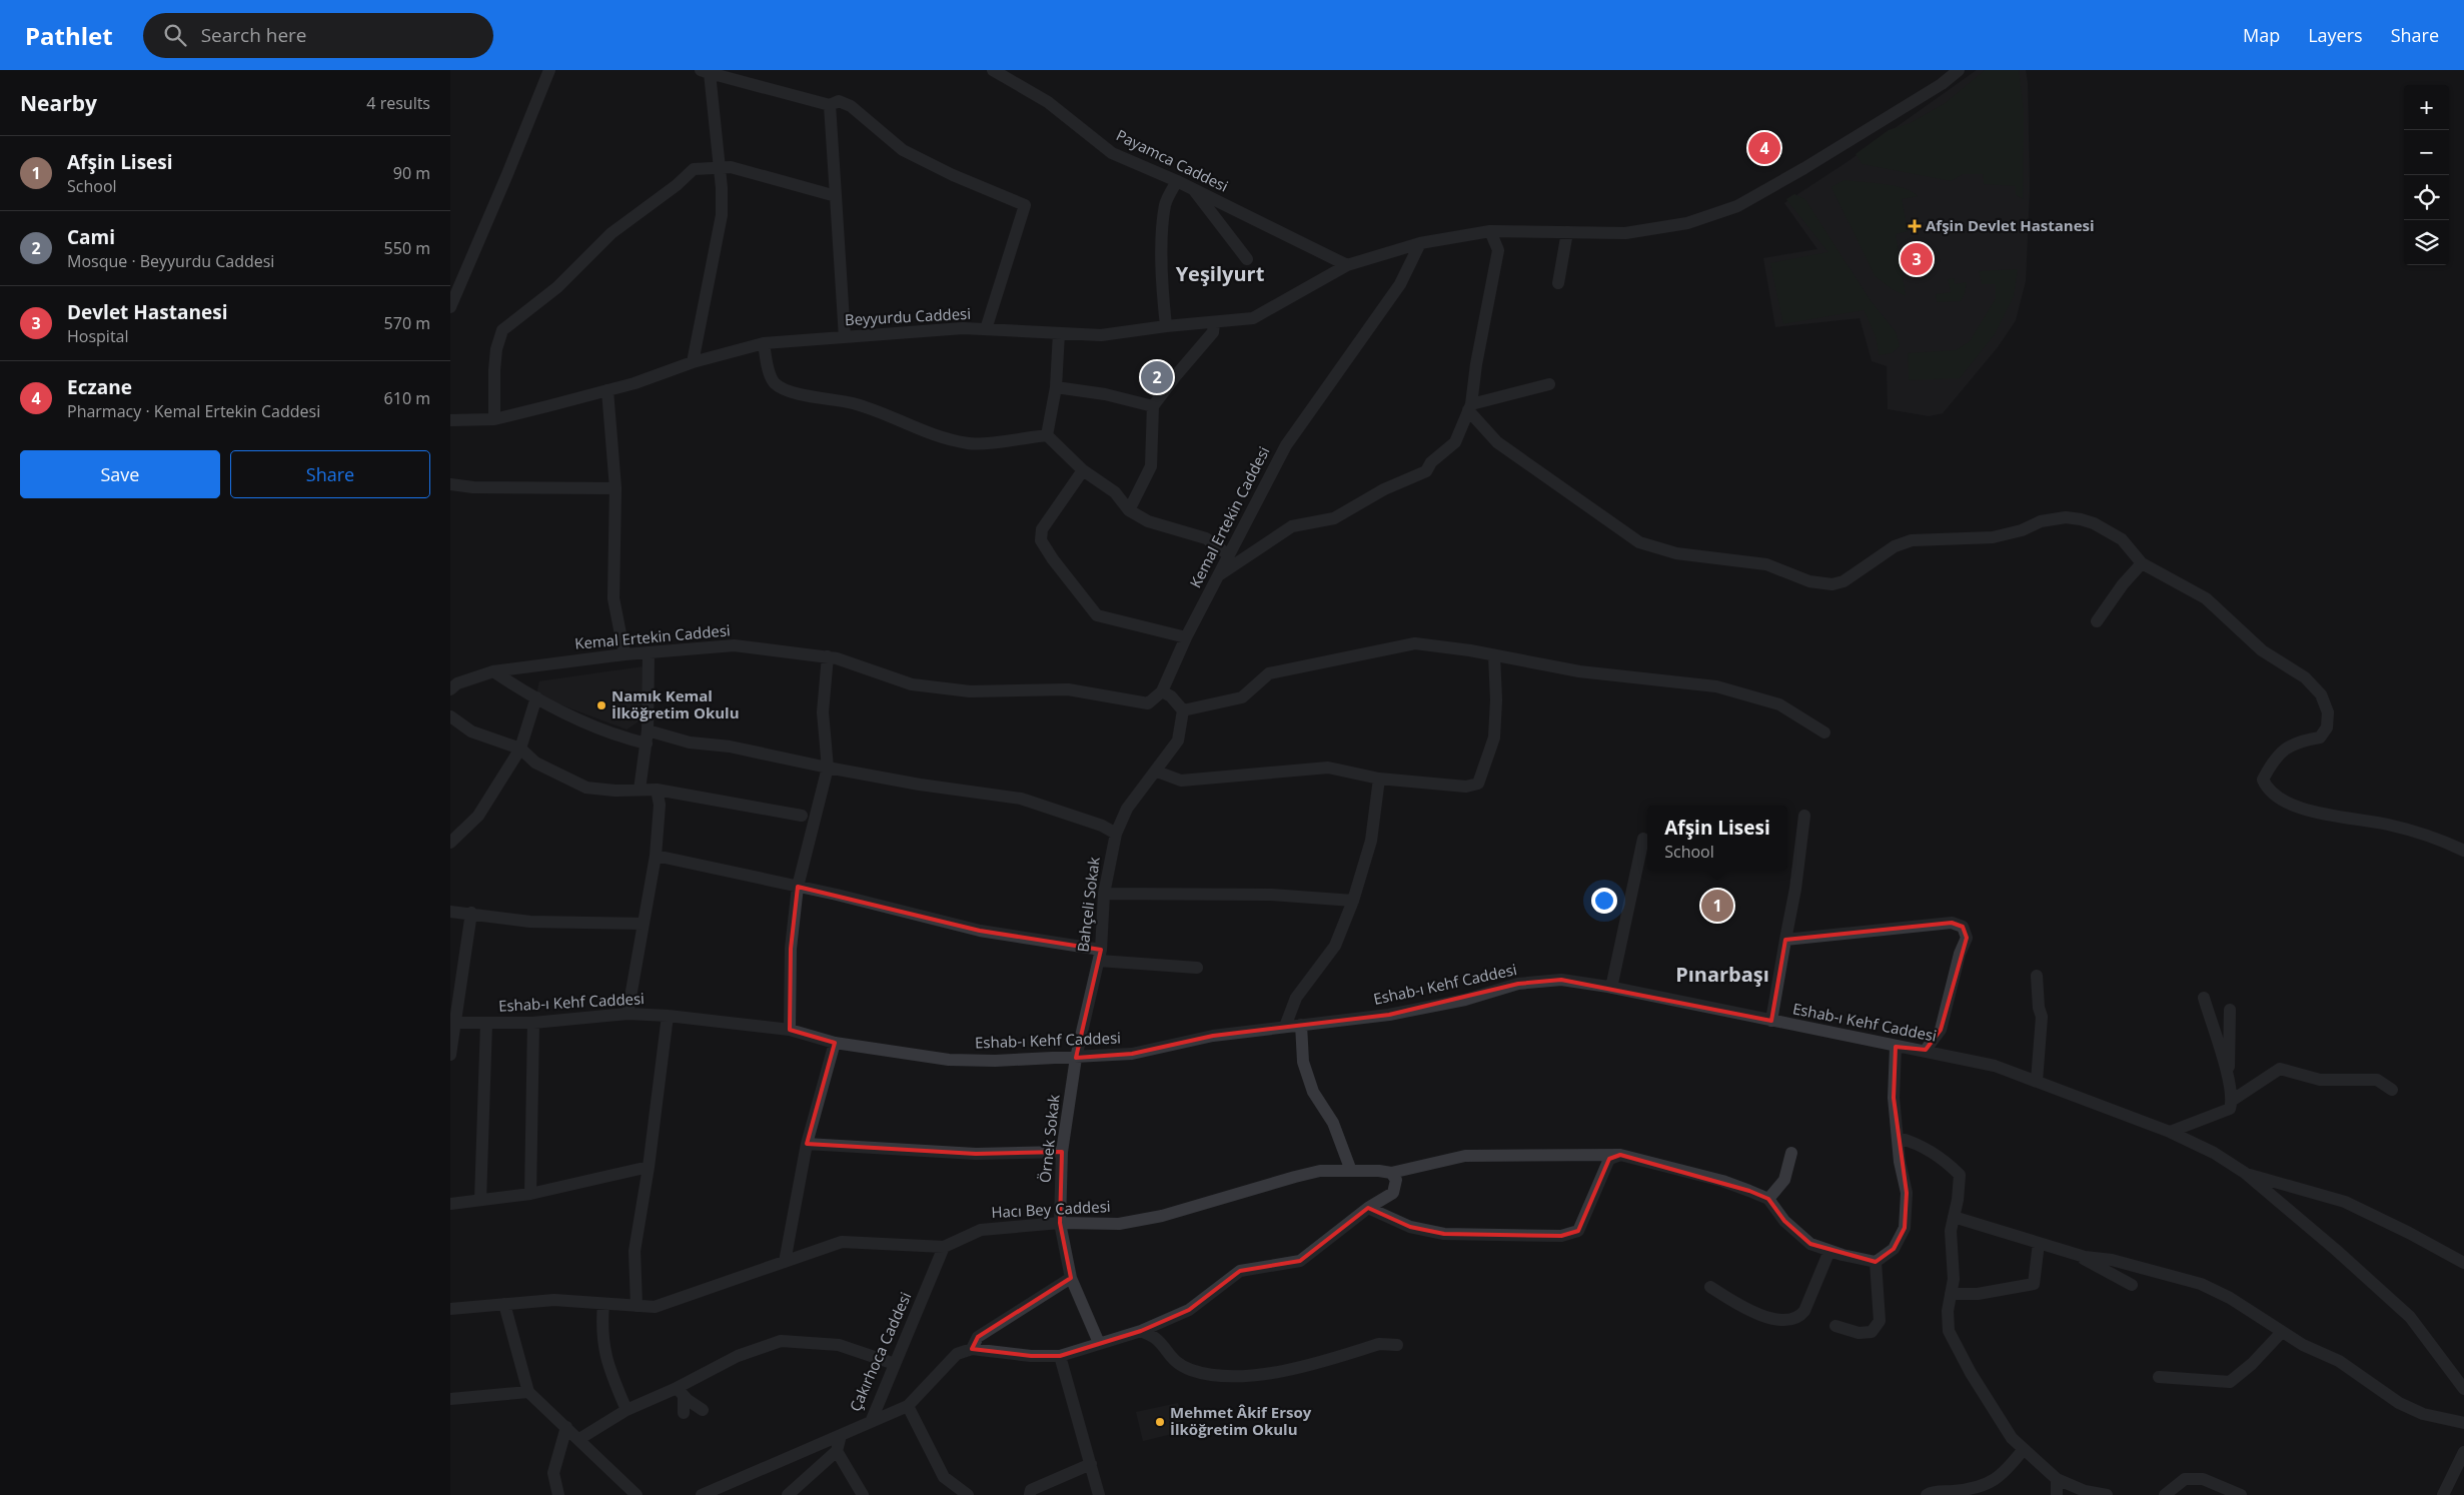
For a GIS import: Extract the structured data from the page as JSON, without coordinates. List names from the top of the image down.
{
  "streets": {
    "street": [
      "Payamca Caddesi",
      "Beyyurdu Caddesi",
      "Kemal Ertekin Caddesi",
      "Bahçeli Sokak",
      "Eshab-ı Kehf Caddesi",
      "Örnek Sokak",
      "Hacı Bey Caddesi",
      "Çakırhoca Caddesi"
    ]
  },
  "crossings": [
    ["Payamca Caddesi", "Beyyurdu Caddesi"],
    ["Beyyurdu Caddesi", "Kemal Ertekin Caddesi"],
    ["Bahçeli Sokak", "Eshab-ı Kehf Caddesi"],
    ["Bahçeli Sokak", "Örnek Sokak"],
    ["Eshab-ı Kehf Caddesi", "Örnek Sokak"],
    ["Örnek Sokak", "Hacı Bey Caddesi"],
    ["Hacı Bey Caddesi", "Çakırhoca Caddesi"]
  ],
  "districts": ["Yeşilyurt", "Pınarbaşı"],
  "places": {
    "health": ["Afşin Devlet Hastanesi"],
    "other": ["Namık Kemal İlköğretim Okulu", "Mehmet Âkif Ersoy İlköğretim Okulu"]
  },
  "page": {
    "header": "Pathlet",
    "search": "Search here",
    "nav": ["Map", "Layers", "Share"],
    "heading": ["Nearby", "4 results"],
    "map_buttons": ["+", "−"],
    "pins": [
      "4",
      "3",
      "2",
      "1"
    ],
    "list": [
      {
        "mark": "1",
        "name": "Afşin Lisesi",
        "note": "School",
        "value": "90 m"
      },
      {
        "mark": "2",
        "name": "Cami",
        "note": "Mosque · Beyyurdu Caddesi",
        "value": "550 m"
      },
      {
        "mark": "3",
        "name": "Devlet Hastanesi",
        "note": "Hospital",
        "value": "570 m"
      },
      {
        "mark": "4",
        "name": "Eczane",
        "note": "Pharmacy · Kemal Ertekin Caddesi",
        "value": "610 m"
      }
    ],
    "buttons": ["Save", "Share"],
    "popup": ["Afşin Lisesi", "School"]
  }
}
